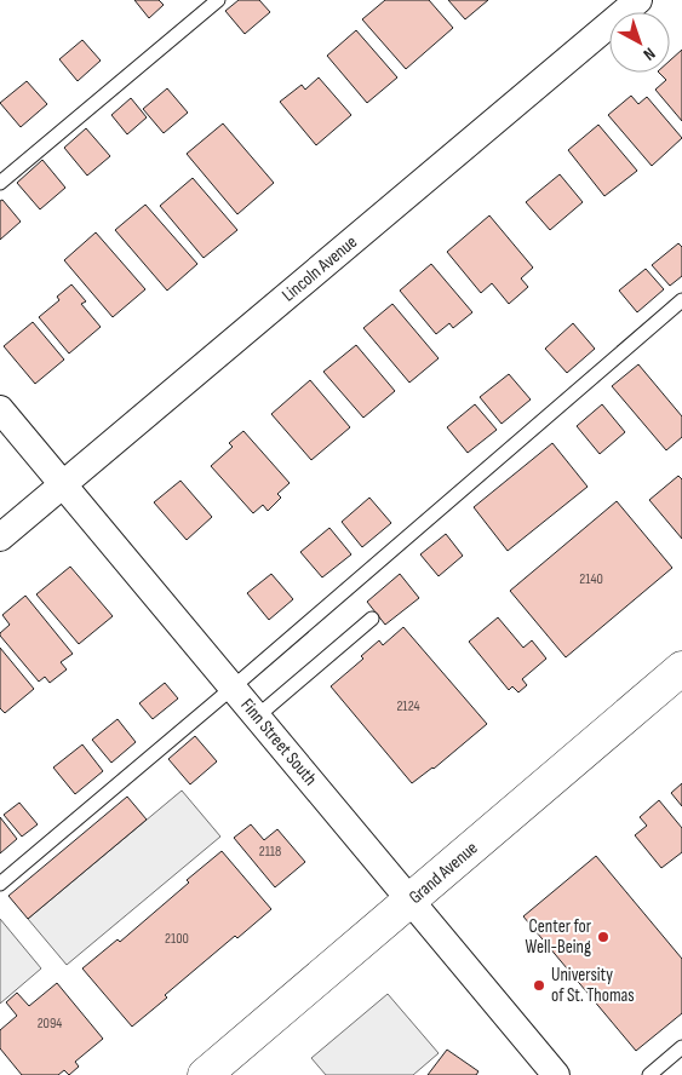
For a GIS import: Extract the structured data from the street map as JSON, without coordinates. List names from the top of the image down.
{
  "streets": {
    "main road": ["Grand Avenue"],
    "street": ["Lincoln Avenue", "Finn Street South"]
  },
  "crossings": [
    ["Lincoln Avenue", "Finn Street South"],
    ["Finn Street South", "Grand Avenue"]
  ],
  "places": ["Center for Well-Being", "University of St. Thomas"],
  "house_numbers": [
    "2140",
    "2124",
    "2118",
    "2100",
    "2094"
  ],
  "north": "bottom right"
}
